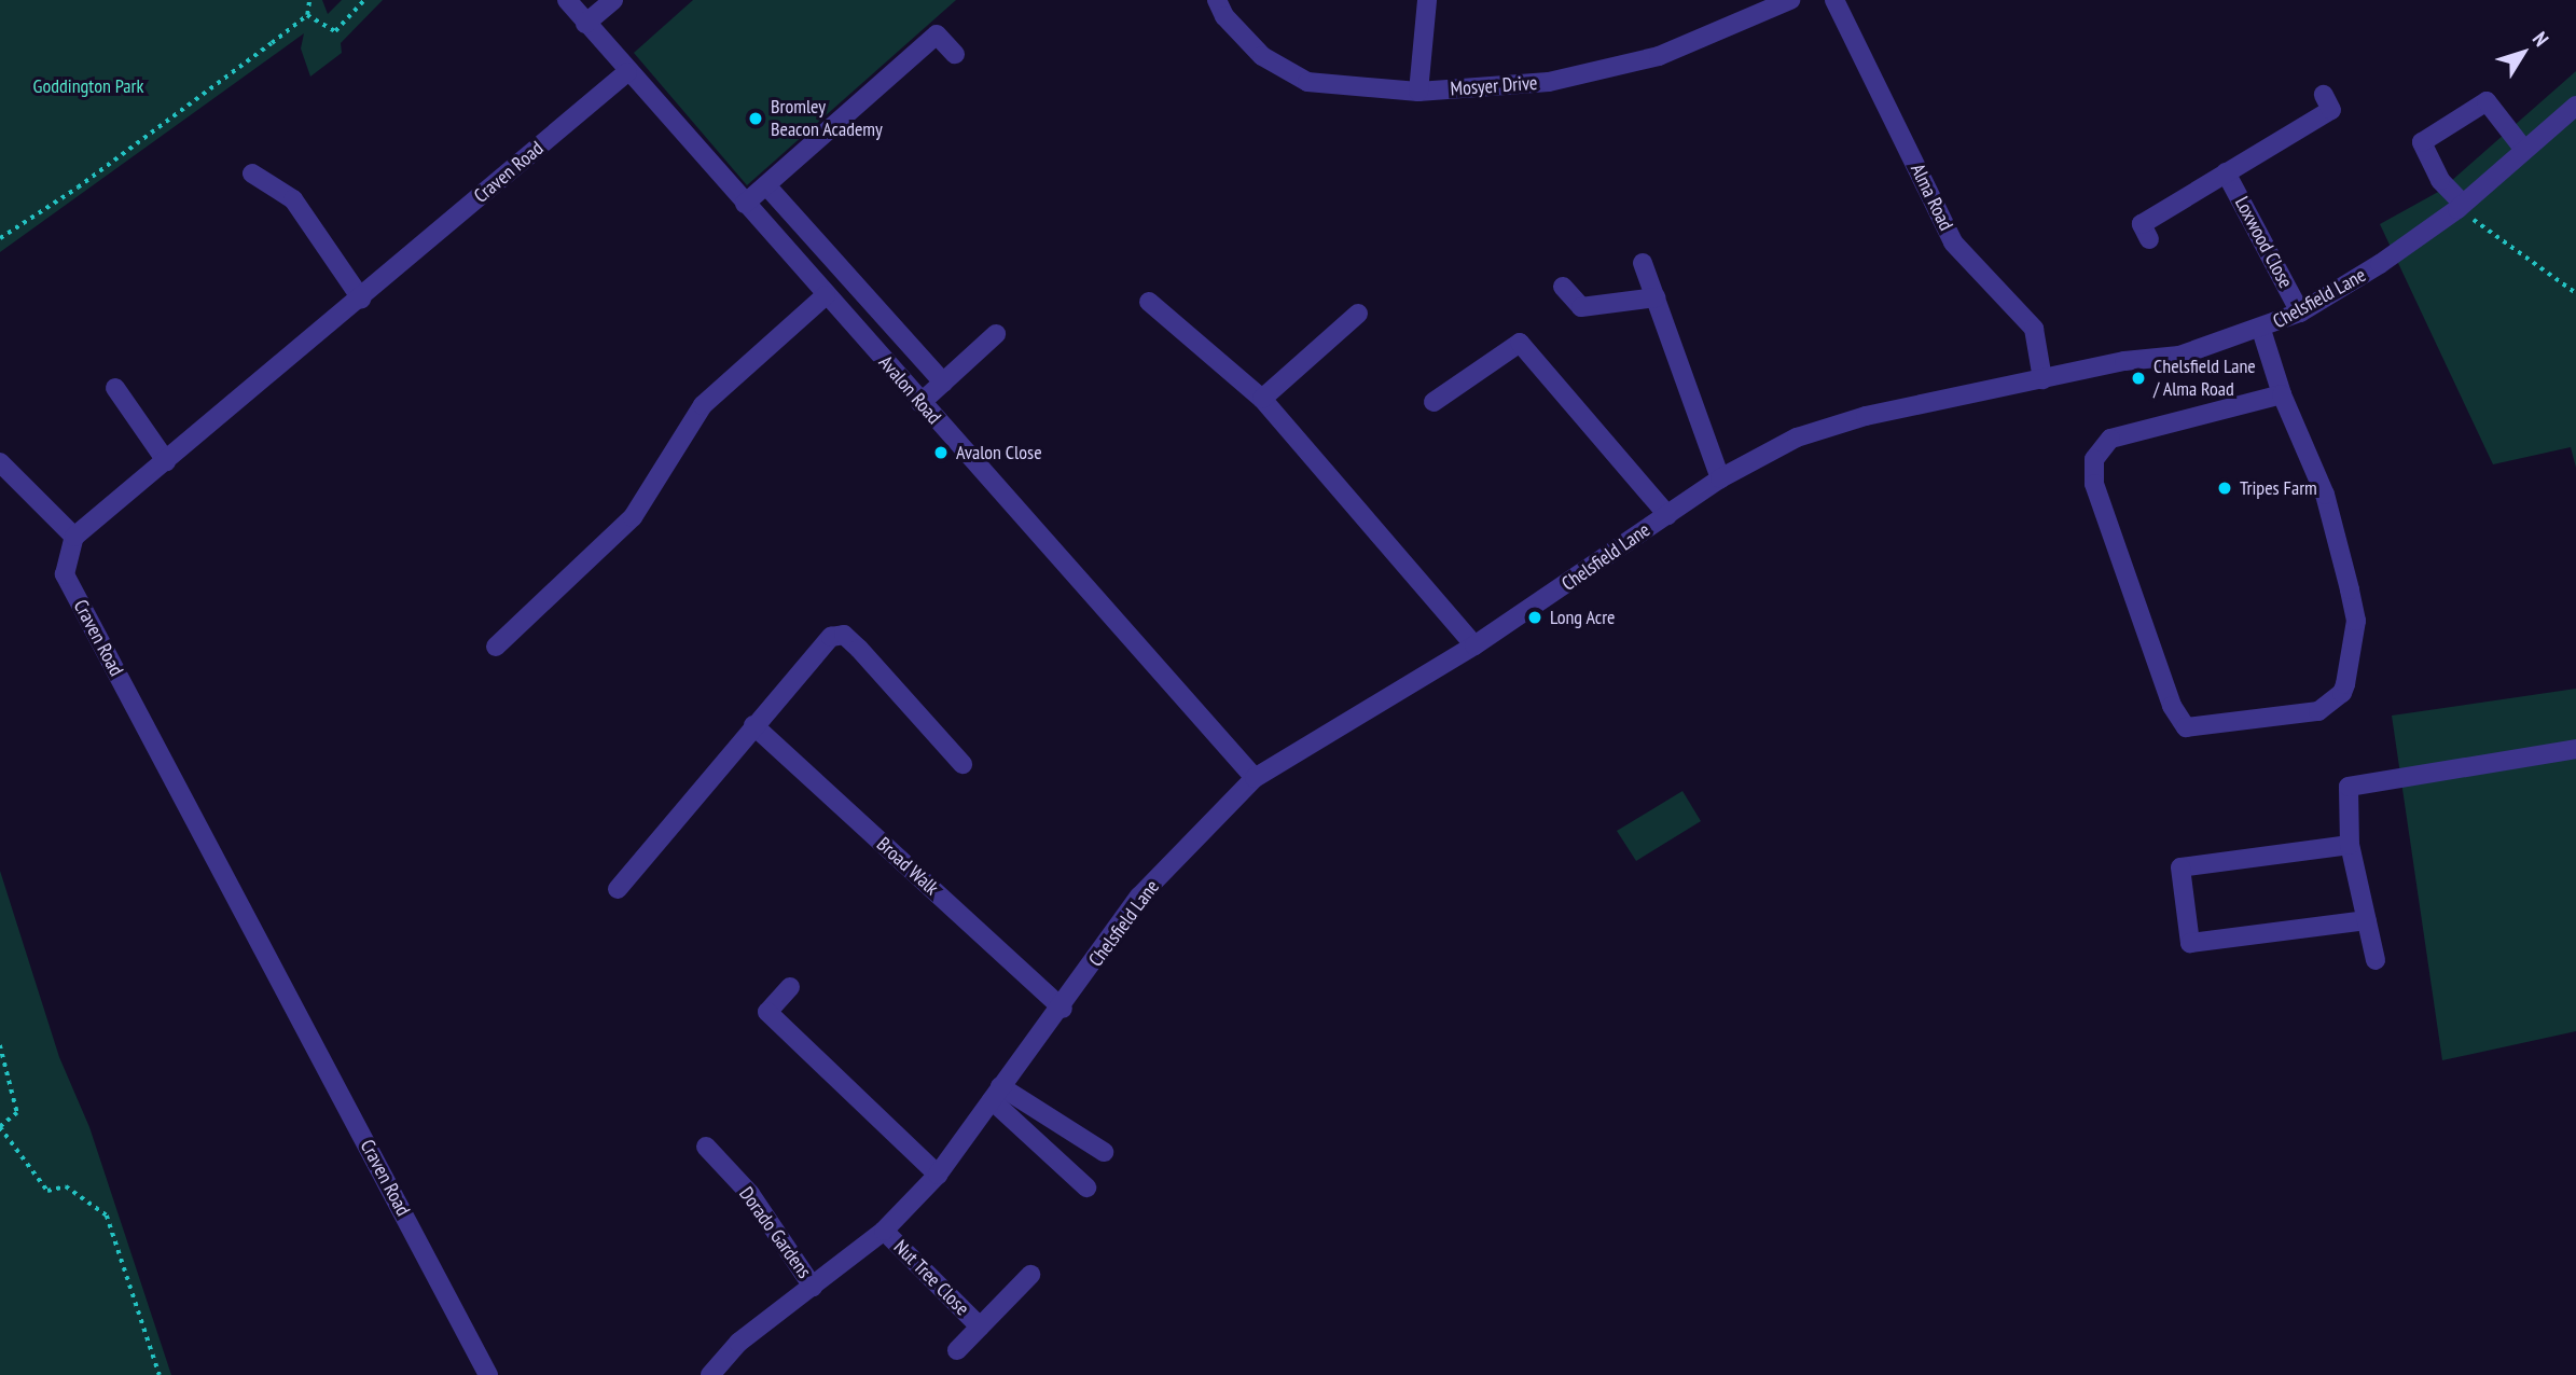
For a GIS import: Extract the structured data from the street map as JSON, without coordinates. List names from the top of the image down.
{
  "streets": {
    "street": [
      "Mosyer Drive",
      "Craven Road",
      "Alma Road",
      "Loxwood Close",
      "Chelsfield Lane",
      "Avalon Road",
      "Broad Walk",
      "Dorado Gardens",
      "Nut Tree Close"
    ]
  },
  "crossings": [
    ["Craven Road", "Avalon Road"],
    ["Alma Road", "Chelsfield Lane"],
    ["Loxwood Close", "Chelsfield Lane"],
    ["Chelsfield Lane", "Avalon Road"],
    ["Chelsfield Lane", "Broad Walk"],
    ["Chelsfield Lane", "Dorado Gardens"],
    ["Chelsfield Lane", "Nut Tree Close"]
  ],
  "parks": ["Goddington Park"],
  "places": [
    "Bromley Beacon Academy",
    "Chelsfield Lane / Alma Road",
    "Avalon Close",
    "Tripes Farm",
    "Long Acre"
  ],
  "north": "top right"
}
